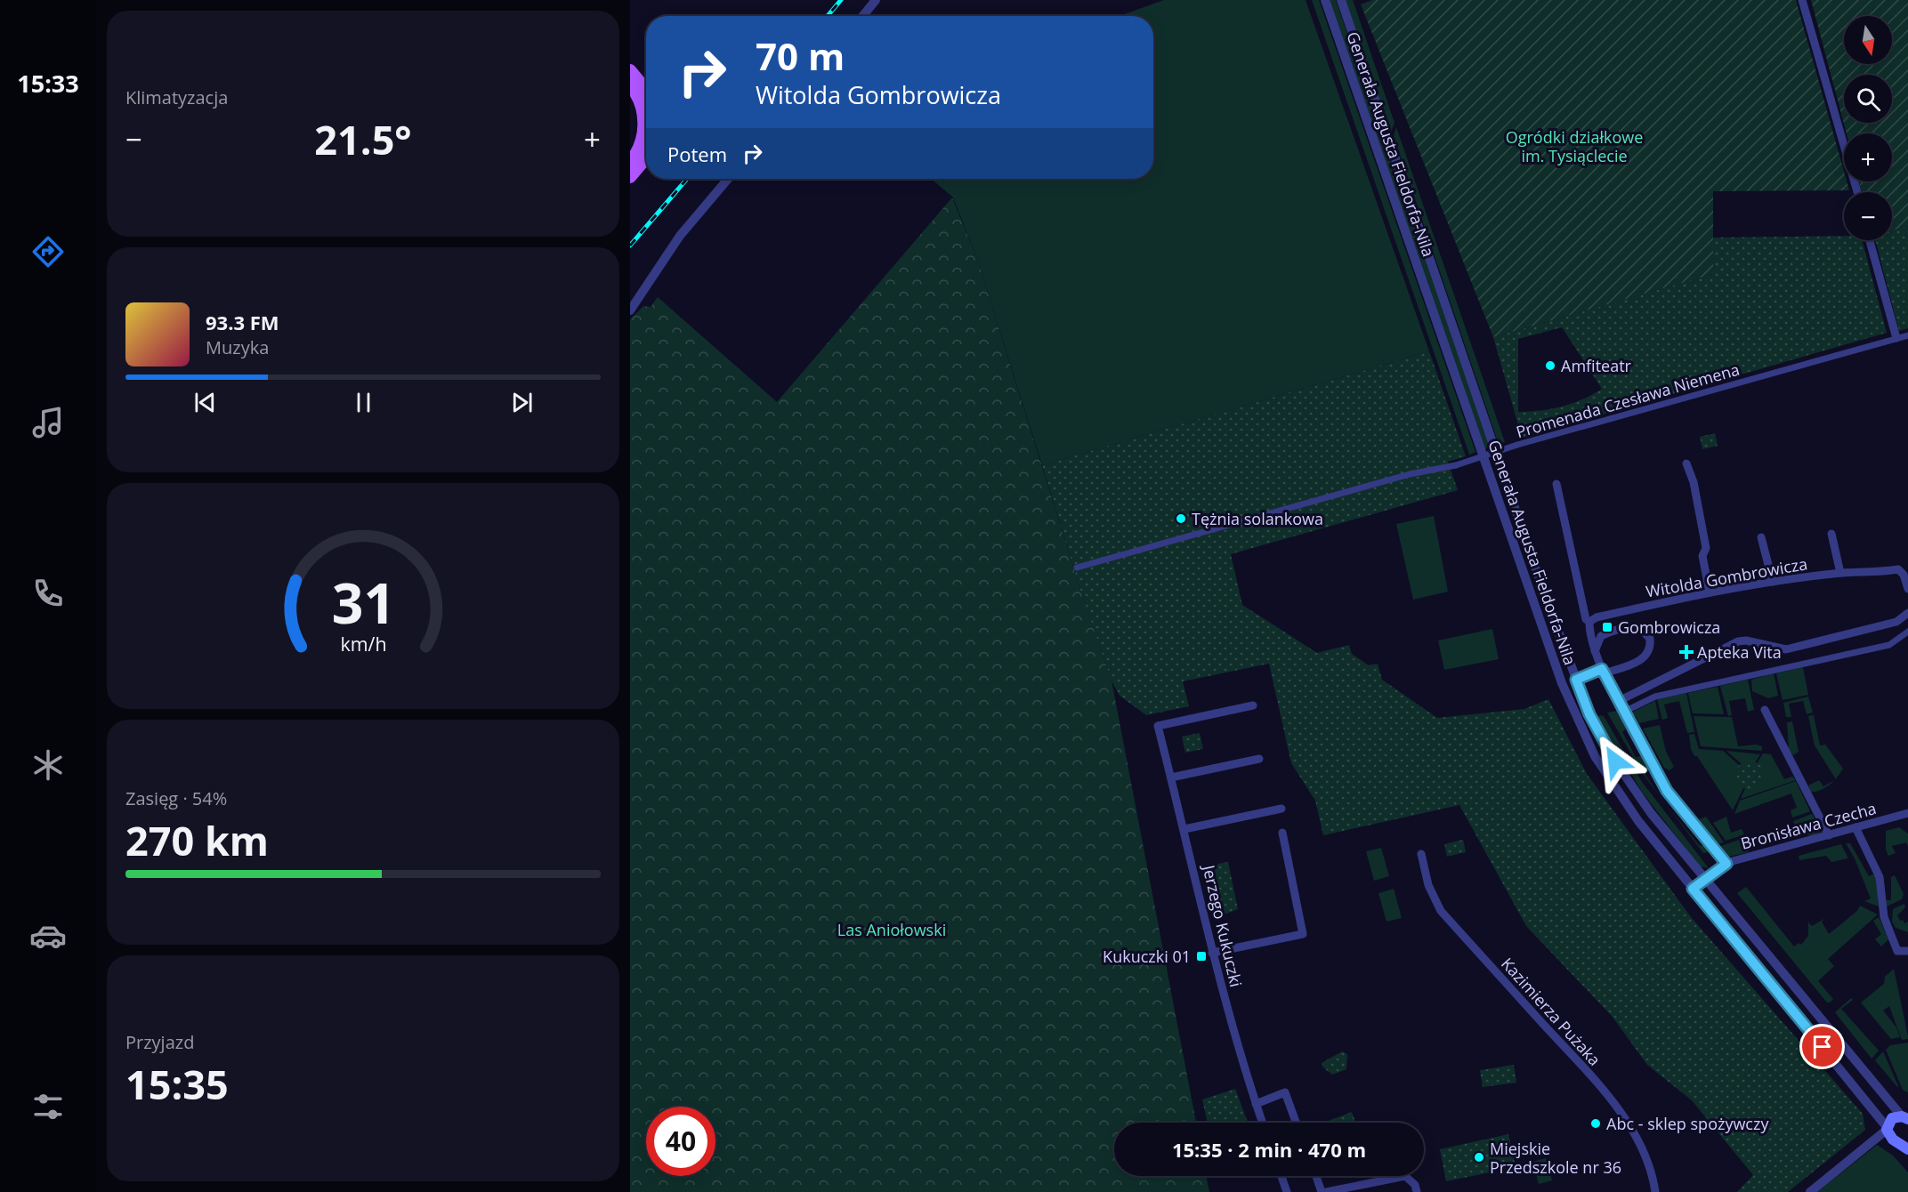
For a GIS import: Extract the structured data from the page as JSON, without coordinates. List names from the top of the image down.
{
  "streets": {
    "main road": ["Generała Augusta Fieldorfa-Nila"],
    "street": [
      "Promenada Czesława Niemena",
      "Witolda Gombrowicza",
      "Bronisława Czecha",
      "Jerzego Kukuczki",
      "Kazimierza Pużaka"
    ]
  },
  "crossings": [
    ["Generała Augusta Fieldorfa-Nila", "Bronisława Czecha"]
  ],
  "parks": ["Ogródki działkowe im. Tysiąclecie", "Las Aniołowski"],
  "places": {
    "other": [
      "Amfiteatr",
      "Tężnia solankowa",
      "Abc - sklep spożywczy",
      "Miejskie Przedszkole nr 36"
    ],
    "transit": ["Gombrowicza", "Kukuczki 01"],
    "health": ["Apteka Vita"]
  },
  "north": "bottom",
  "page": {
    "tabs": "15:33",
    "tile": [
      "Klimatyzacja",
      ["Zasięg · 54%", "270 km"],
      ["Przyjazd", "15:35"]
    ],
    "map_buttons": ["+", "−"],
    "turn": ["70 m", "Witolda Gombrowicza"],
    "heat": ["−", "21.5°", "+"],
    "then": "Potem",
    "song": ["93.3 FM", "Muzyka"],
    "limit": "40",
    "trip": "15:35 · 2 min · 470 m",
    "gauge": ["31", "km/h"]
  }
}
